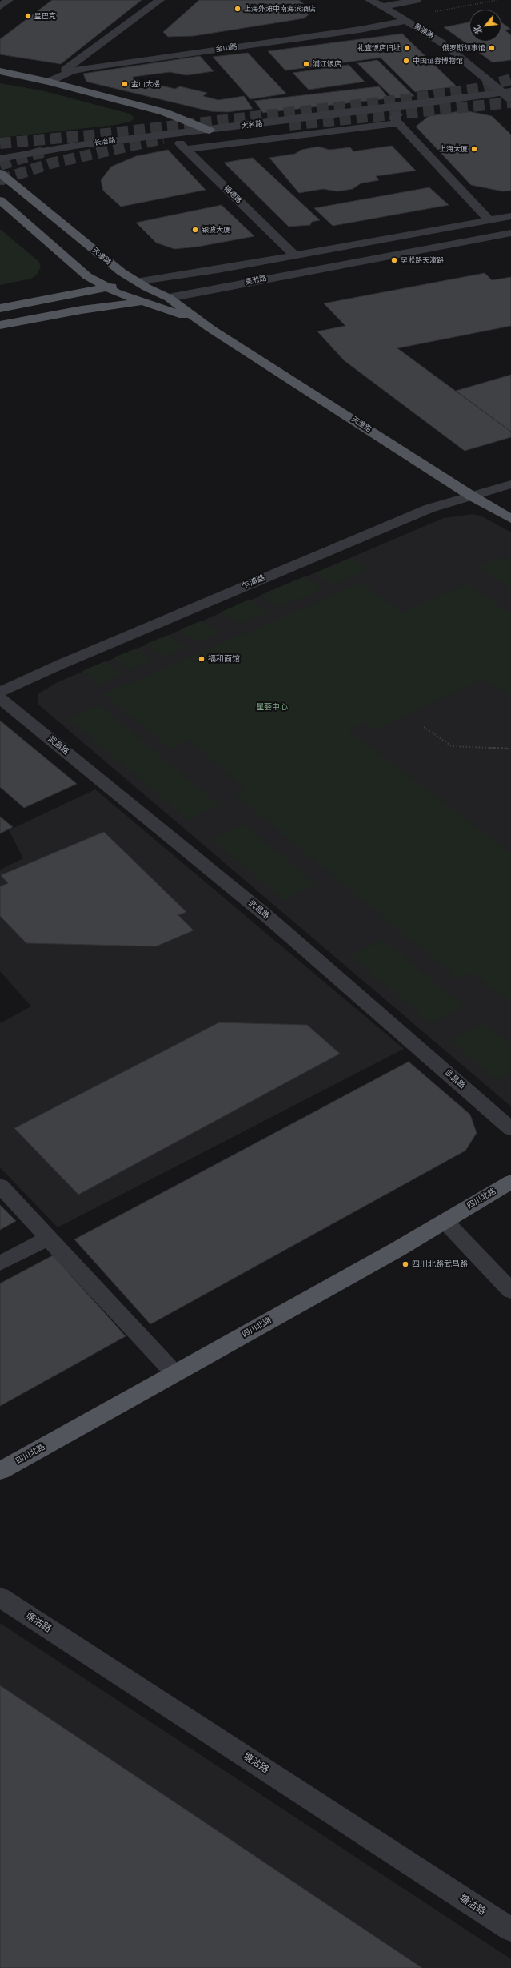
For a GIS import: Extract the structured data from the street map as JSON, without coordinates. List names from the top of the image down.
{
  "streets": {
    "main road": [
      "大名路",
      "天潼路",
      "吴淞路",
      "四川北路"
    ],
    "street": [
      "黄浦路",
      "金山路",
      "长治路",
      "福德路",
      "乍浦路",
      "武昌路",
      "塘沽路"
    ]
  },
  "crossings": [
    ["黄浦路", "金山路"],
    ["黄浦路", "大名路"],
    ["金山路", "大名路"],
    ["大名路", "长治路"],
    ["长治路", "福德路"],
    ["天潼路", "吴淞路"],
    ["天潼路", "乍浦路"]
  ],
  "parks": ["星荟中心"],
  "places": [
    "上海外滩中南海滨酒店",
    "星巴克",
    "礼查饭店旧址",
    "俄罗斯领事馆",
    "中国证券博物馆",
    "浦江饭店",
    "金山大楼",
    "上海大厦",
    "银波大厦",
    "吴淞路天潼路",
    "福和面馆",
    "四川北路武昌路"
  ],
  "north": "bottom left"
}
